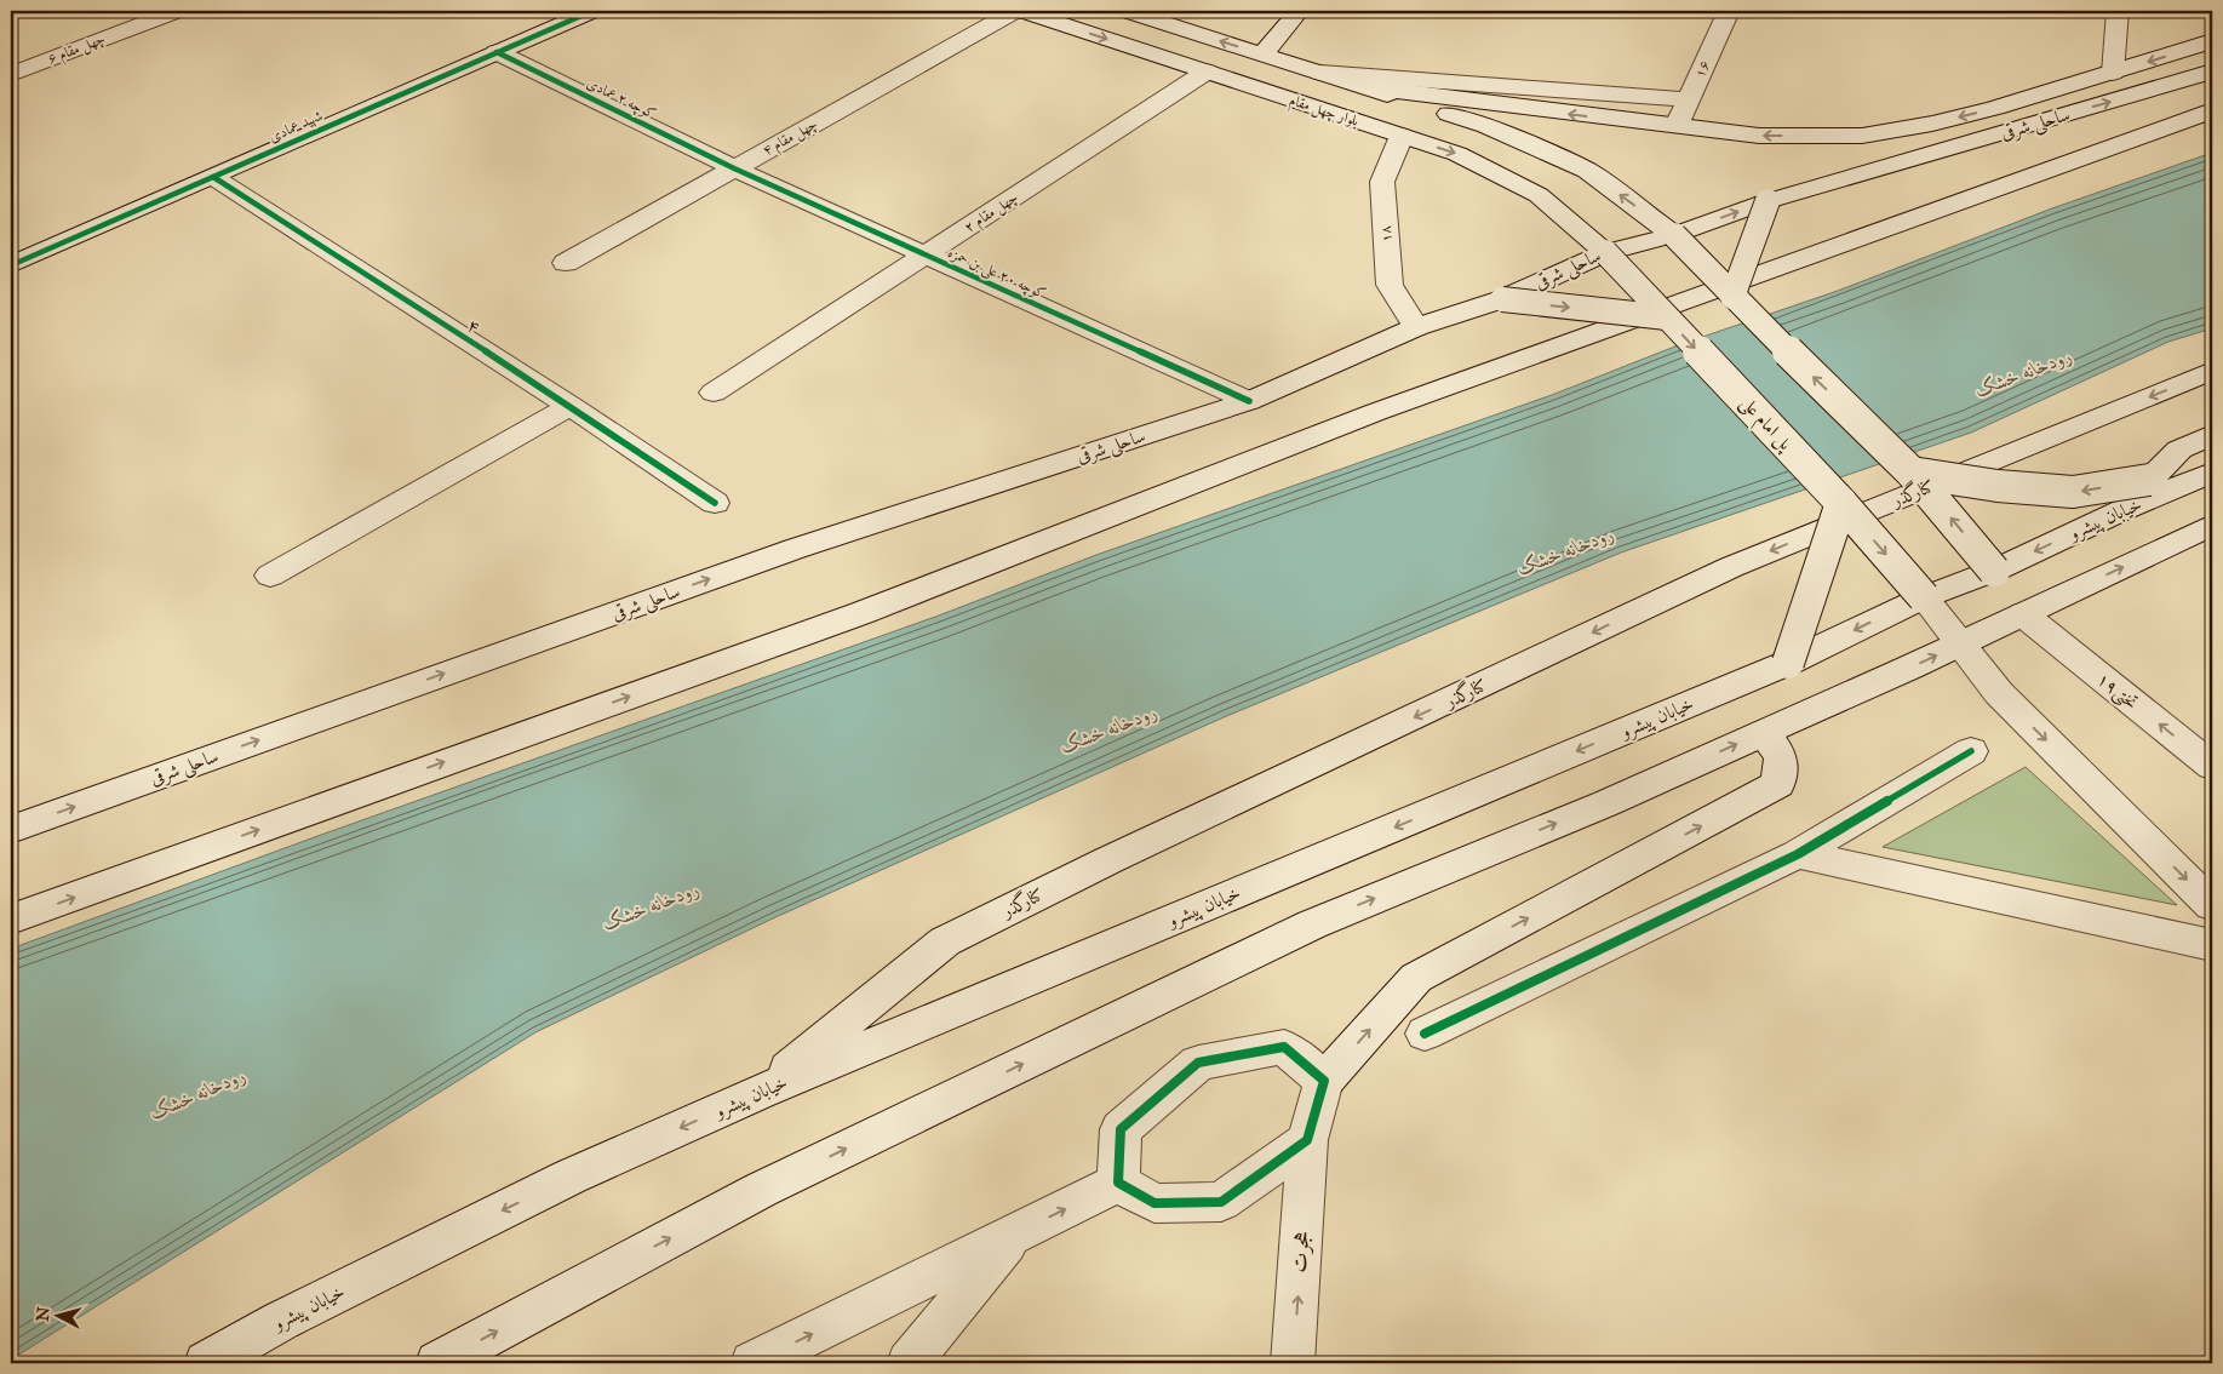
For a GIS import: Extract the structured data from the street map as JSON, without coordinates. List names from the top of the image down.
{
  "streets": {
    "main road": [
      "چهل مقام ۶",
      "۱۶",
      "کوچه ۲ عمادی",
      "بلوار چهل مقام",
      "ساحلی شرقی",
      "شهید عمادی",
      "چهل مقام ۴",
      "چهل مقام ۲",
      "۱۸",
      "کوچه ۲۰ علی بن حمزه",
      "۴",
      "پل امام علی",
      "کنارگذر",
      "خیابان پیشرو",
      "تختی۱۹",
      "هجرت"
    ]
  },
  "crossings": [
    ["۱۶", "ساحلی شرقی"],
    ["کوچه ۲ عمادی", "شهید عمادی"],
    ["کوچه ۲ عمادی", "چهل مقام ۴"],
    ["کوچه ۲ عمادی", "کوچه ۲۰ علی بن حمزه"],
    ["بلوار چهل مقام", "ساحلی شرقی"],
    ["بلوار چهل مقام", "چهل مقام ۲"],
    ["بلوار چهل مقام", "۱۸"],
    ["بلوار چهل مقام", "پل امام علی"],
    ["ساحلی شرقی", "۱۸"],
    ["ساحلی شرقی", "کوچه ۲۰ علی بن حمزه"],
    ["ساحلی شرقی", "پل امام علی"],
    ["شهید عمادی", "۴"],
    ["چهل مقام ۴", "کوچه ۲۰ علی بن حمزه"],
    ["چهل مقام ۲", "کوچه ۲۰ علی بن حمزه"],
    ["پل امام علی", "خیابان پیشرو"],
    ["کنارگذر", "خیابان پیشرو"],
    ["خیابان پیشرو", "تختی۱۹"]
  ],
  "one_way": ["تختی۱۹", "هجرت"],
  "water": ["رودخانه خشک"],
  "north": "left"
}
